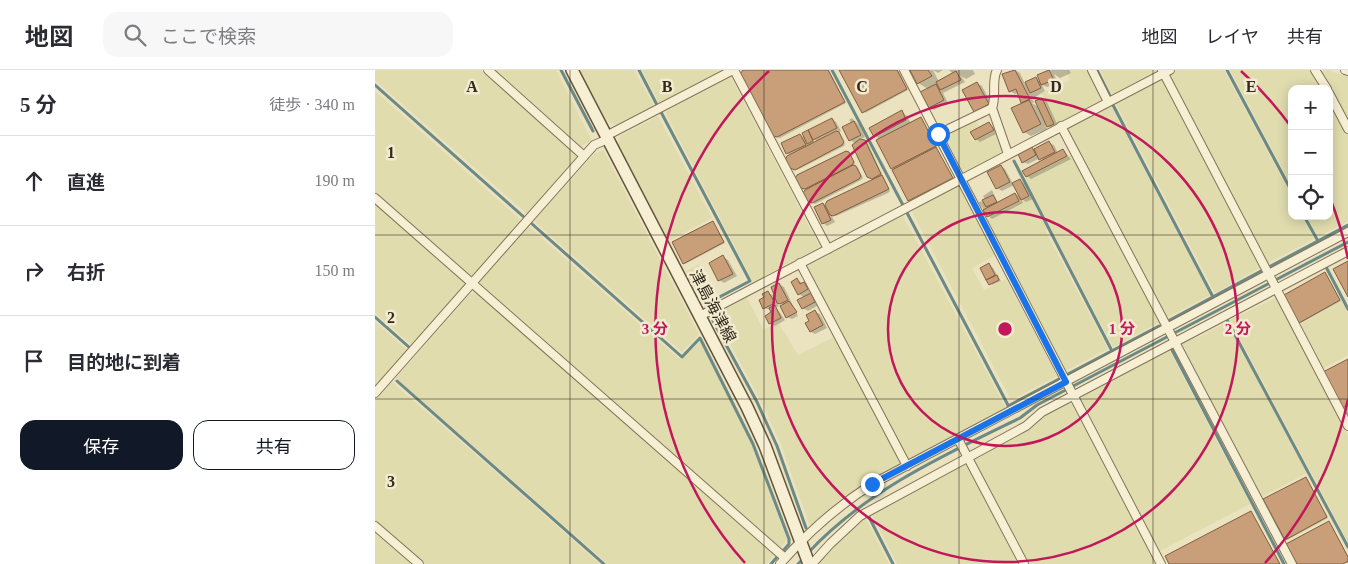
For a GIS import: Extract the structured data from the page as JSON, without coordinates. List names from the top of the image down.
{
  "streets": {
    "main road": ["津島海津線"]
  },
  "page": {
    "header": "地図",
    "search": "ここで検索",
    "nav": ["地図", "レイヤ", "共有"],
    "heading": ["5 分", "徒歩 · 340 m"],
    "map_buttons": ["+", "−"],
    "list": [
      ["直進", "190 m"],
      ["右折", "150 m"],
      "目的地に到着"
    ],
    "buttons": ["保存", "共有"]
  },
  "grid": {
    "columns": [
      "A",
      "B",
      "C",
      "D",
      "E"
    ],
    "rows": ["1", "2", "3"]
  },
  "rings": ["1 分", "2 分", "3 分"]
}
